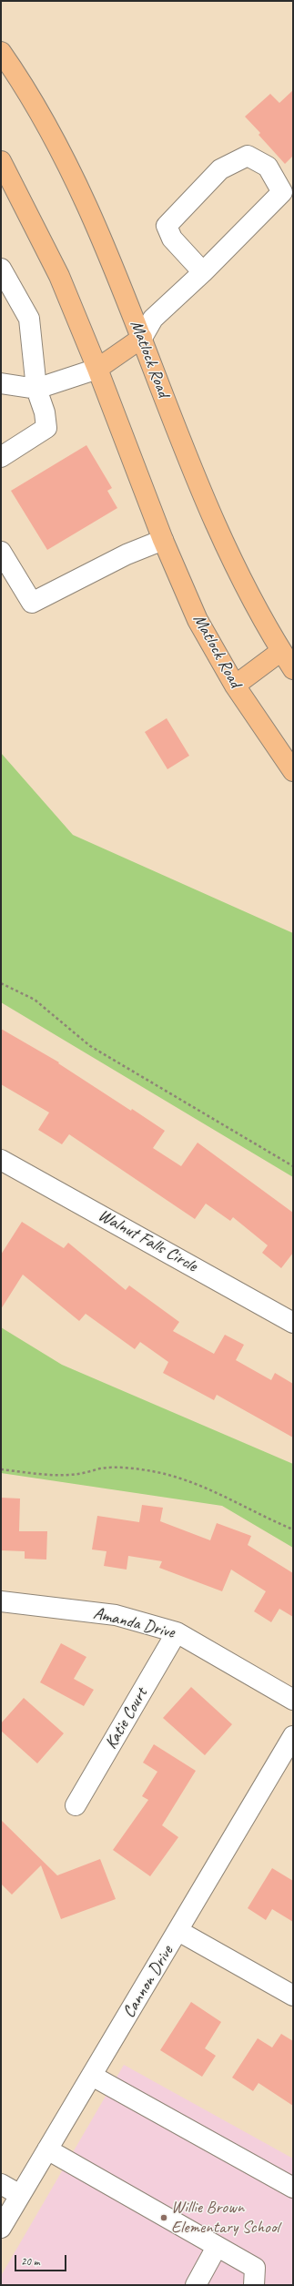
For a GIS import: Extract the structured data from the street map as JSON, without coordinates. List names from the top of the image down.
{
  "streets": {
    "main road": ["Matlock Road"],
    "street": [
      "Walnut Falls Circle",
      "Amanda Drive",
      "Katie Court",
      "Cannon Drive"
    ]
  },
  "crossings": [
    ["Amanda Drive", "Katie Court"]
  ],
  "places": ["Willie Brown Elementary School"],
  "scale_bar": "20 m"
}
